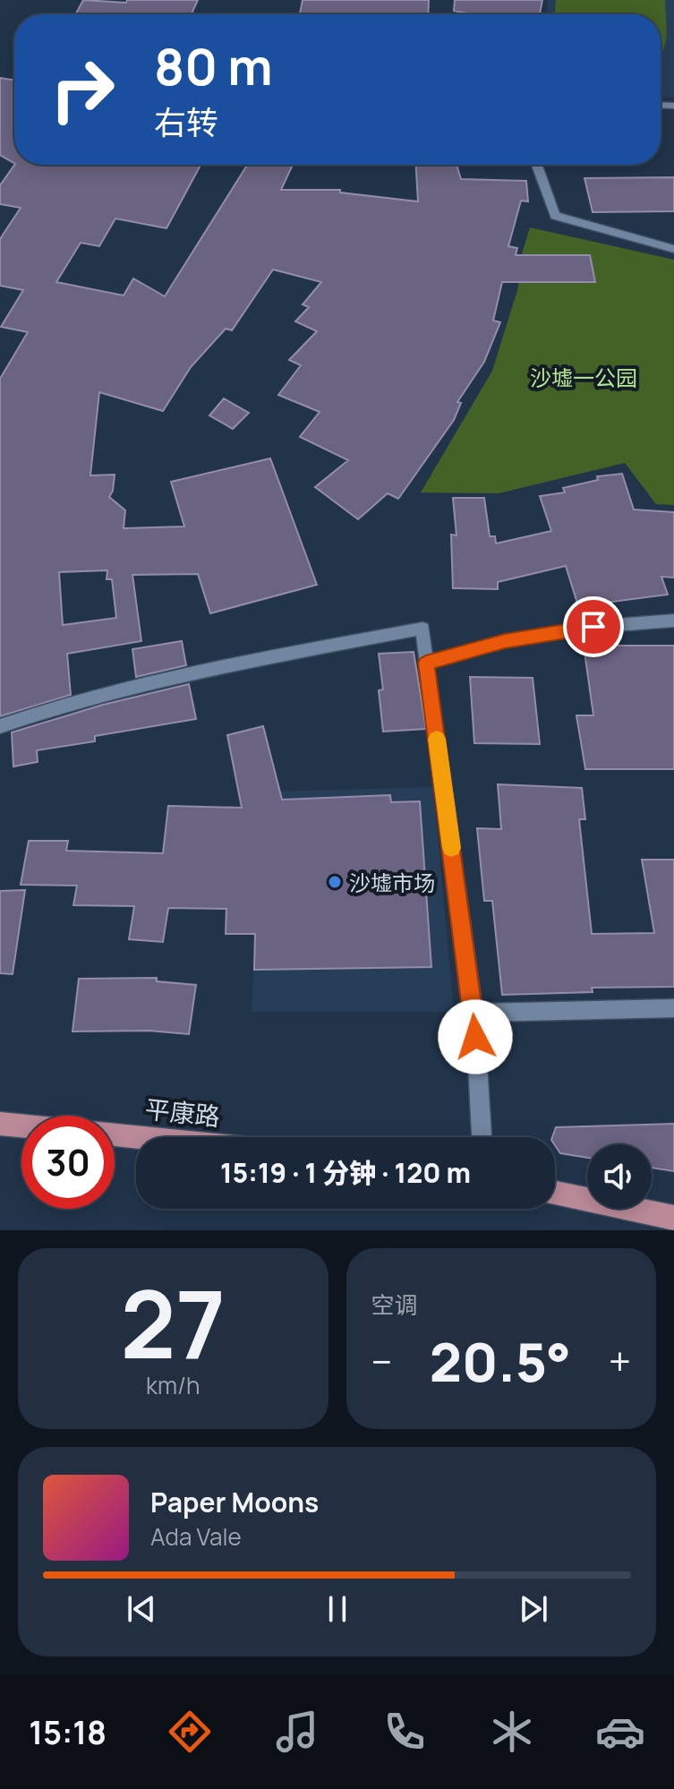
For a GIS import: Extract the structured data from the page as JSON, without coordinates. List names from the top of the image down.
{
  "streets": {
    "main road": ["平康路"]
  },
  "parks": ["沙墟一公园"],
  "places": ["沙墟市场"],
  "page": {
    "turn": ["80 m", "右转"],
    "limit": "30",
    "trip": "15:19 · 1 分钟 · 120 m",
    "tile": [
      ["27", "km/h"],
      "空调"
    ],
    "heat": ["−", "20.5°", "+"],
    "song": ["Paper Moons", "Ada Vale"],
    "tabs": "15:18"
  }
}
